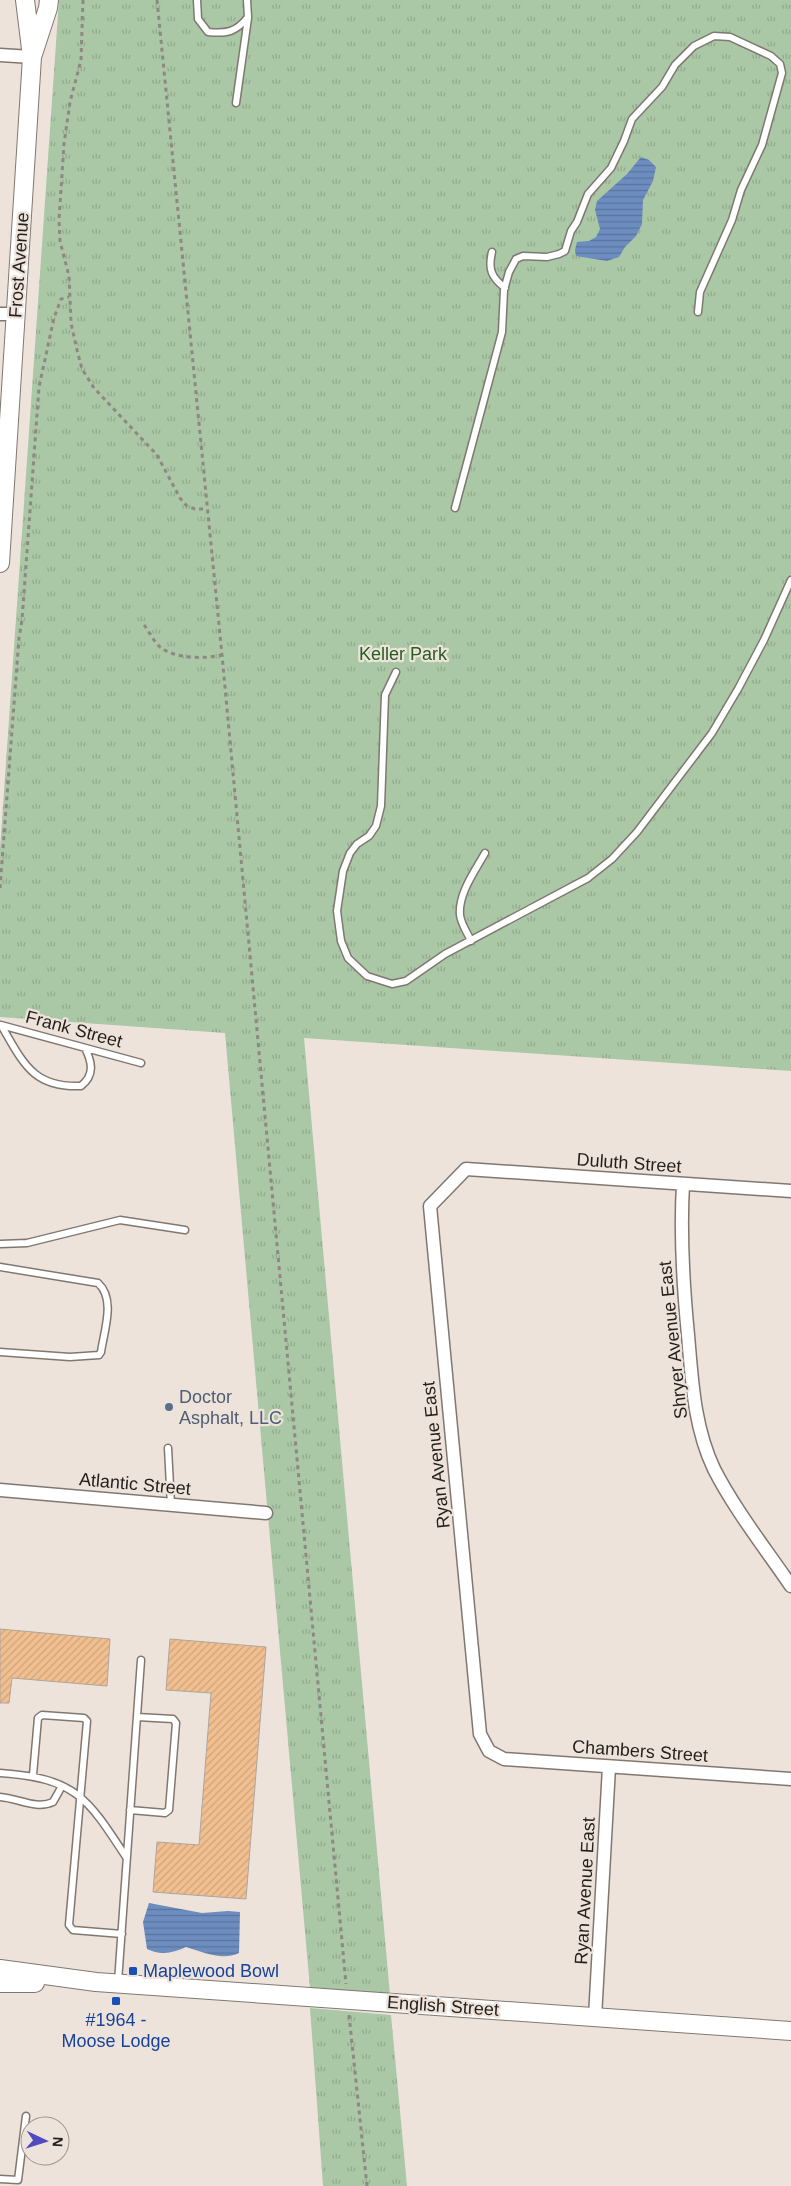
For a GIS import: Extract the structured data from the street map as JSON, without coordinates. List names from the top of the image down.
{
  "streets": {
    "street": [
      "Frost Avenue",
      "Duluth Street",
      "Shryer Avenue East",
      "Ryan Avenue East",
      "Atlantic Street",
      "Chambers Street",
      "English Street"
    ],
    "lane": ["Frank Street"]
  },
  "crossings": [
    ["Duluth Street", "Shryer Avenue East"],
    ["Duluth Street", "Ryan Avenue East"],
    ["Ryan Avenue East", "Chambers Street"],
    ["Ryan Avenue East", "English Street"]
  ],
  "parks": ["Keller Park"],
  "places": {
    "other": ["Doctor Asphalt, LLC"],
    "transit": ["Maplewood Bowl", "#1964 - Moose Lodge"]
  },
  "north": "right"
}
